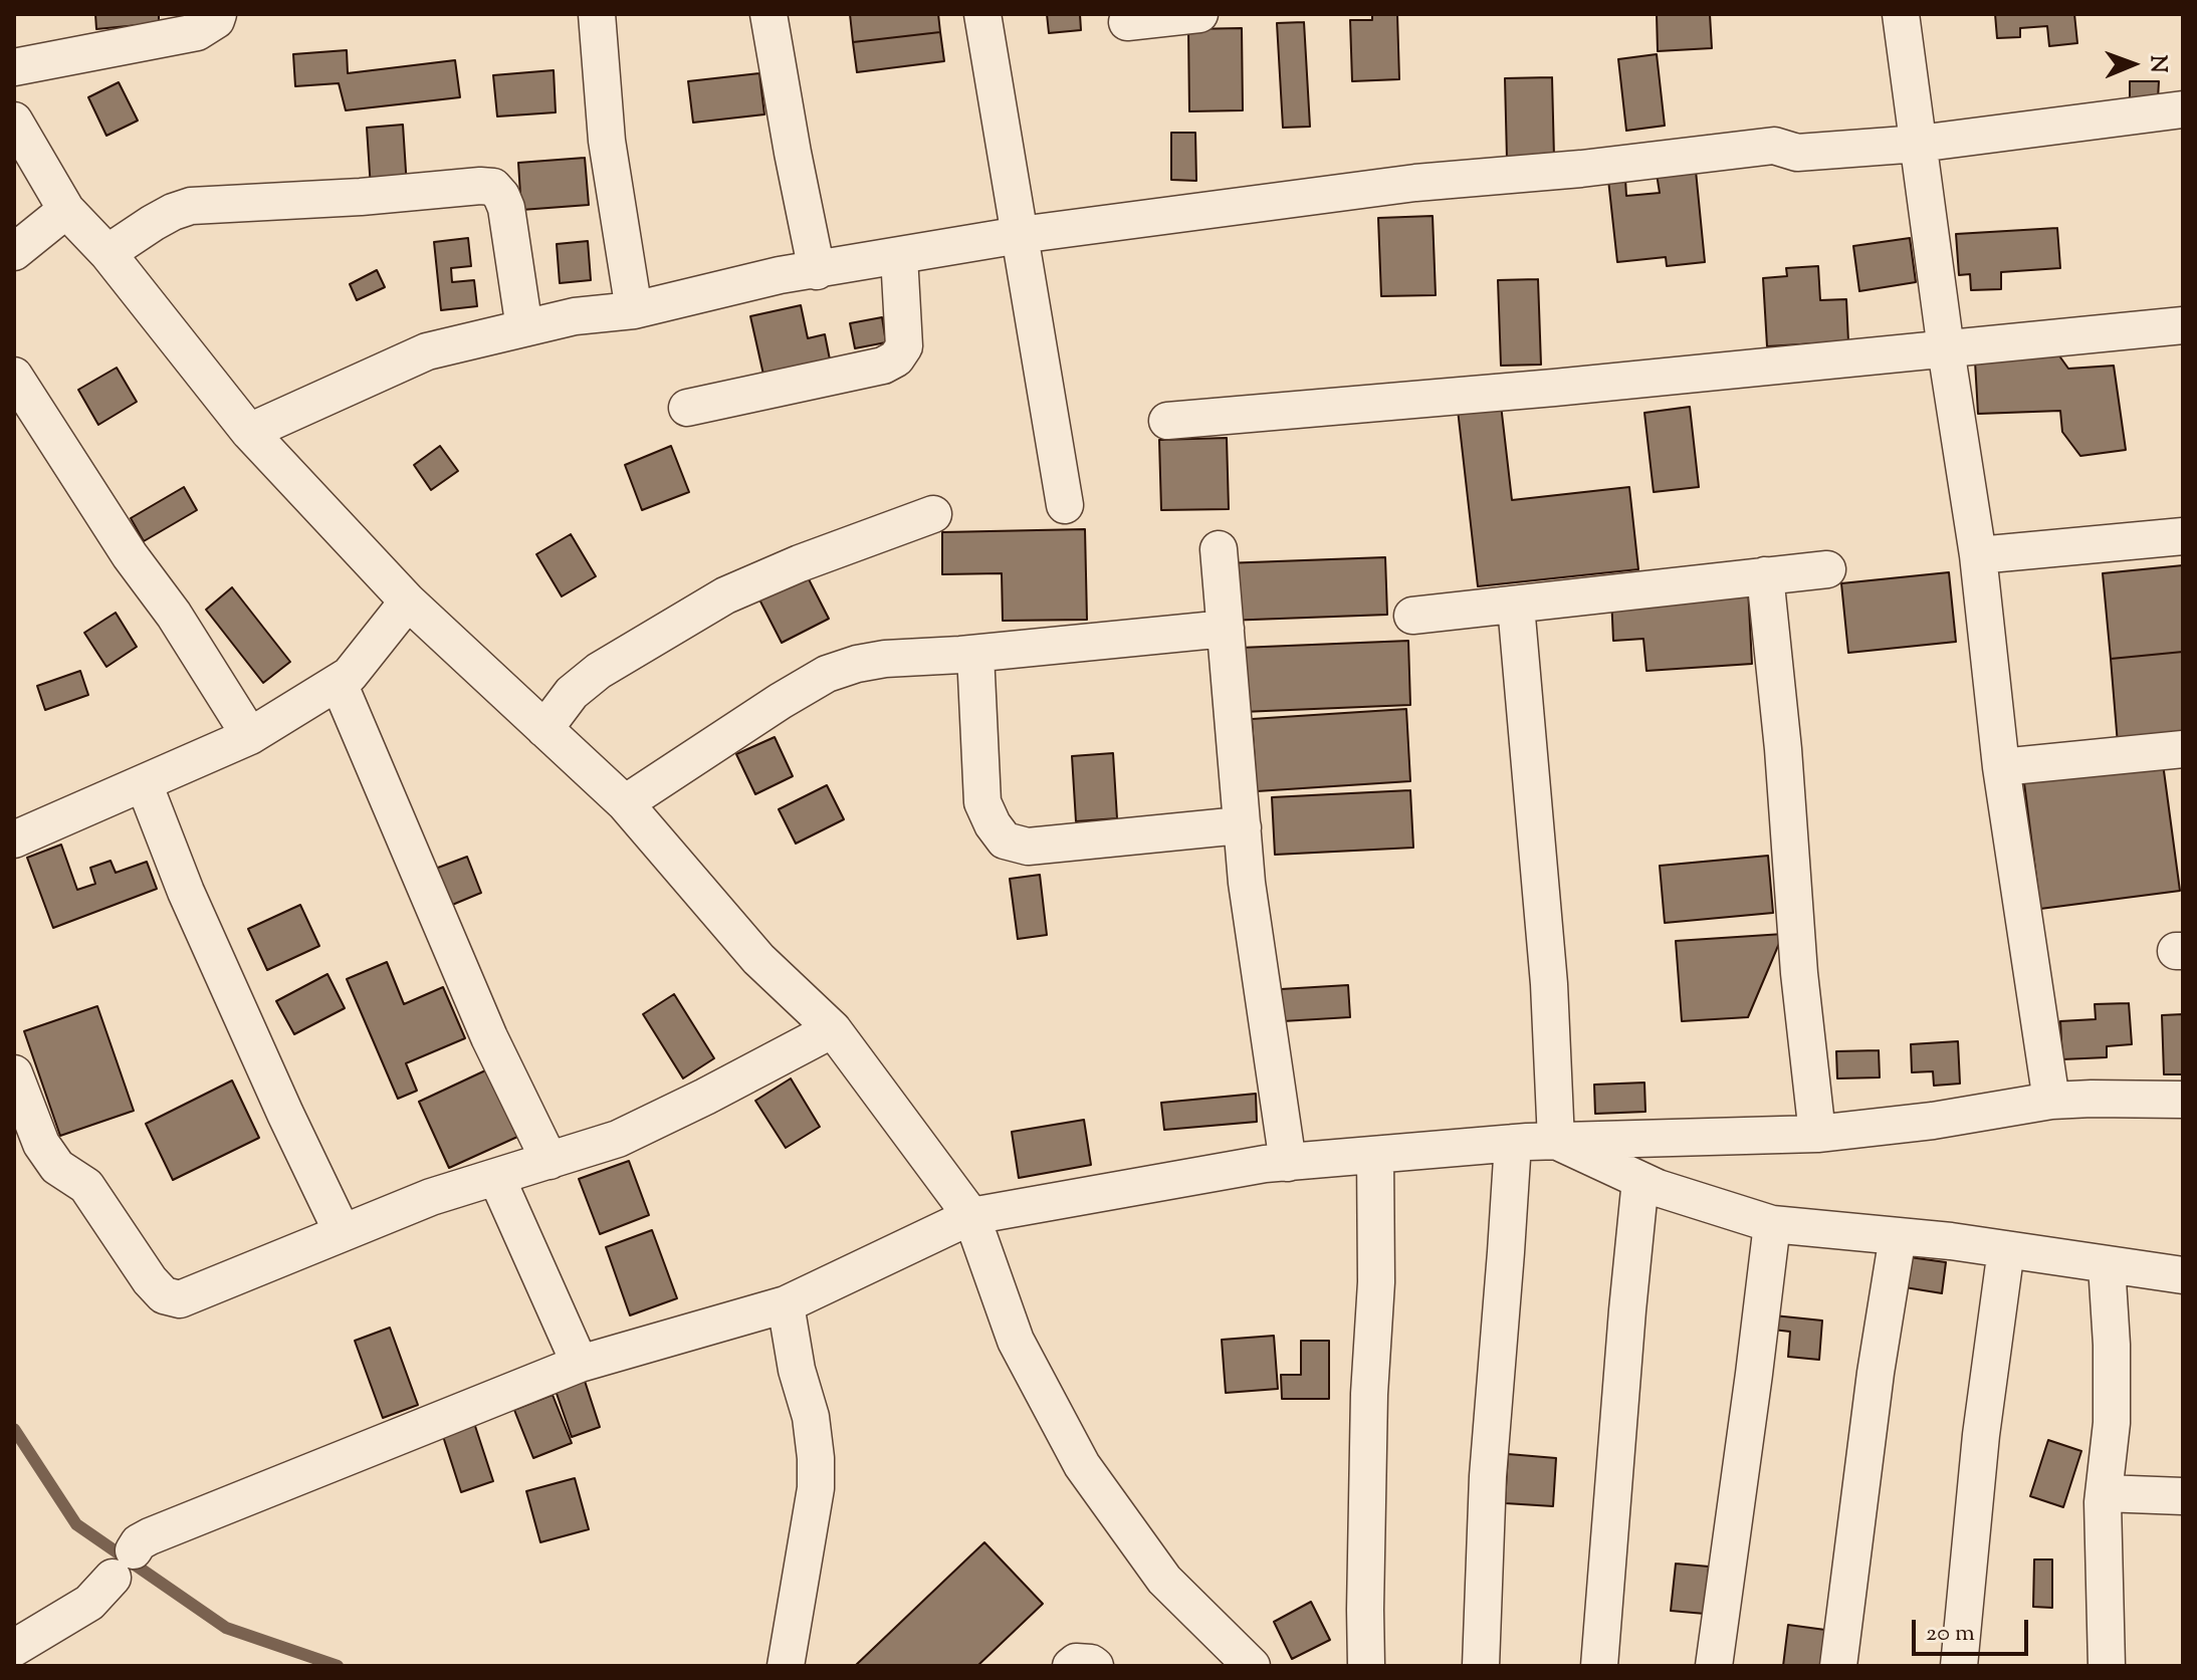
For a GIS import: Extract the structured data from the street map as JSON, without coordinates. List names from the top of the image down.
{
  "scale_bar": "20 m",
  "north": "right"
}
